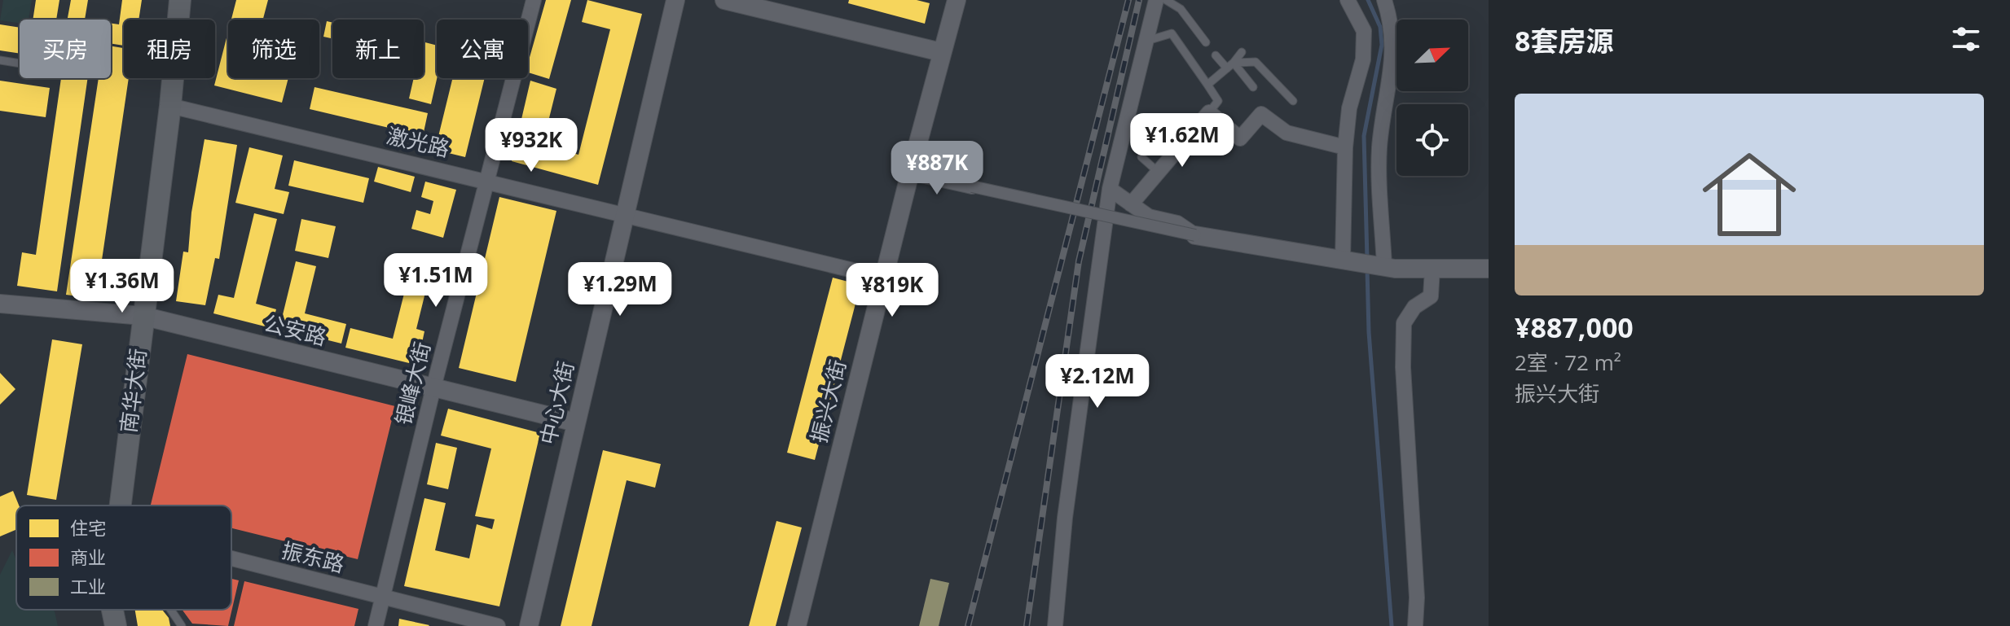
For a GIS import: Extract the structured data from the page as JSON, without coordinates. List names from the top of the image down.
{
  "streets": {
    "main road": ["南华大街"],
    "street": [
      "激光路",
      "公安路",
      "银峰大街",
      "振兴大街",
      "中心大街",
      "振东路"
    ]
  },
  "crossings": [
    ["激光路", "银峰大街"],
    ["激光路", "南华大街"],
    ["激光路", "振兴大街"],
    ["激光路", "中心大街"],
    ["公安路", "银峰大街"],
    ["公安路", "南华大街"],
    ["公安路", "中心大街"],
    ["银峰大街", "振东路"]
  ],
  "legend": ["住宅", "商业", "工业"],
  "north": "top right",
  "page": {
    "heading": "8套房源",
    "chip": [
      "买房",
      "租房",
      "筛选",
      "新上",
      "公寓"
    ],
    "list": [
      {
        "name": "¥887,000",
        "note": "2室 · 72 m² · 振兴大街"
      }
    ],
    "price": [
      "¥1.62M",
      "¥932K",
      "¥887K",
      "¥1.51M",
      "¥1.36M",
      "¥1.29M",
      "¥819K",
      "¥2.12M"
    ]
  }
}
